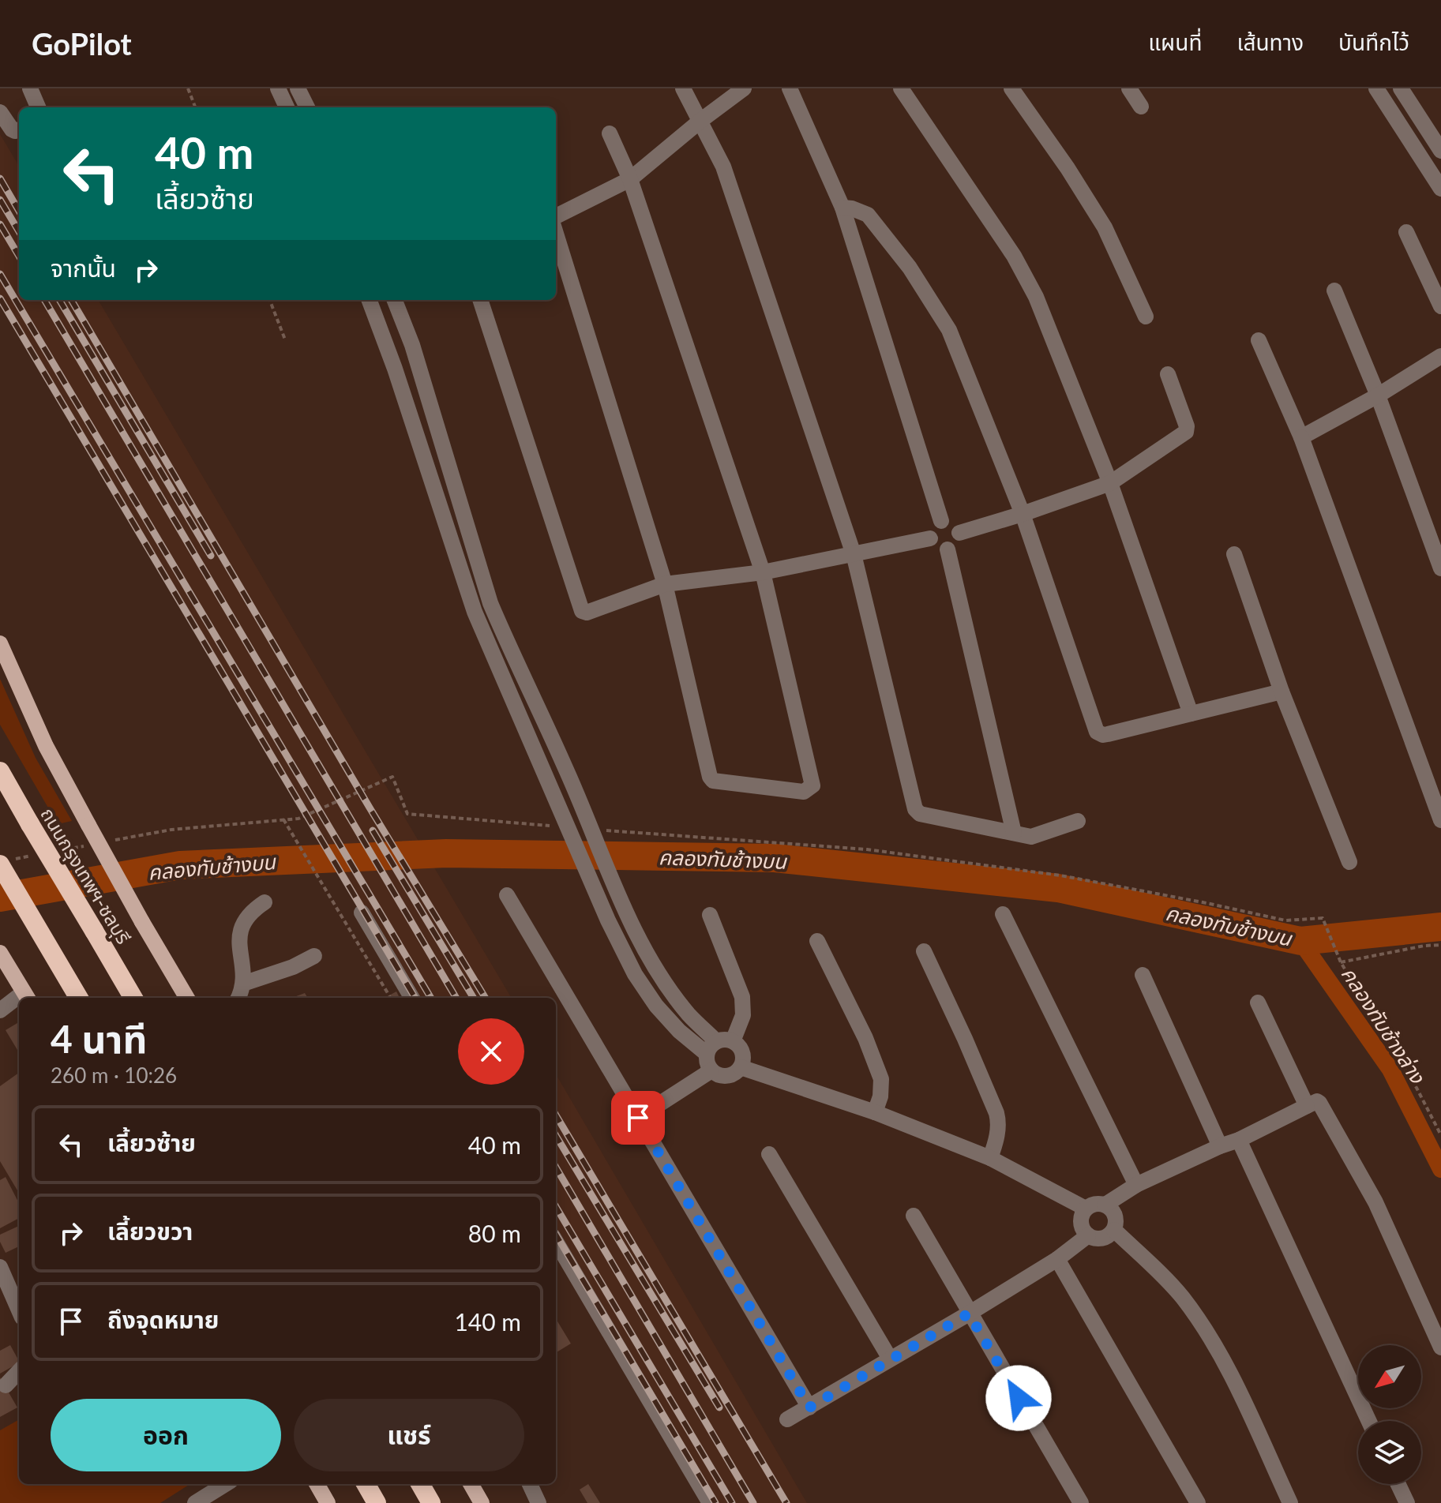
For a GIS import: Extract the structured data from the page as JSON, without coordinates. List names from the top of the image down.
{
  "streets": {
    "highway": ["ถนนกรุงเทพฯ-ชลบุรี"]
  },
  "water": ["คลองทับช้างบน", "คลองทับช้างล่าง"],
  "north": "bottom left",
  "page": {
    "header": "GoPilot",
    "nav": ["แผนที่", "เส้นทาง", "บันทึกไว้"],
    "turn": ["40 m", "เลี้ยวซ้าย"],
    "then": "จากนั้น",
    "heading": ["4 นาที", "260 m · 10:26"],
    "list": [
      {
        "name": "เลี้ยวซ้าย",
        "value": "40 m"
      },
      {
        "name": "เลี้ยวขวา",
        "value": "80 m"
      },
      {
        "name": "ถึงจุดหมาย",
        "value": "140 m"
      }
    ],
    "buttons": ["ออก", "แชร์"]
  }
}
